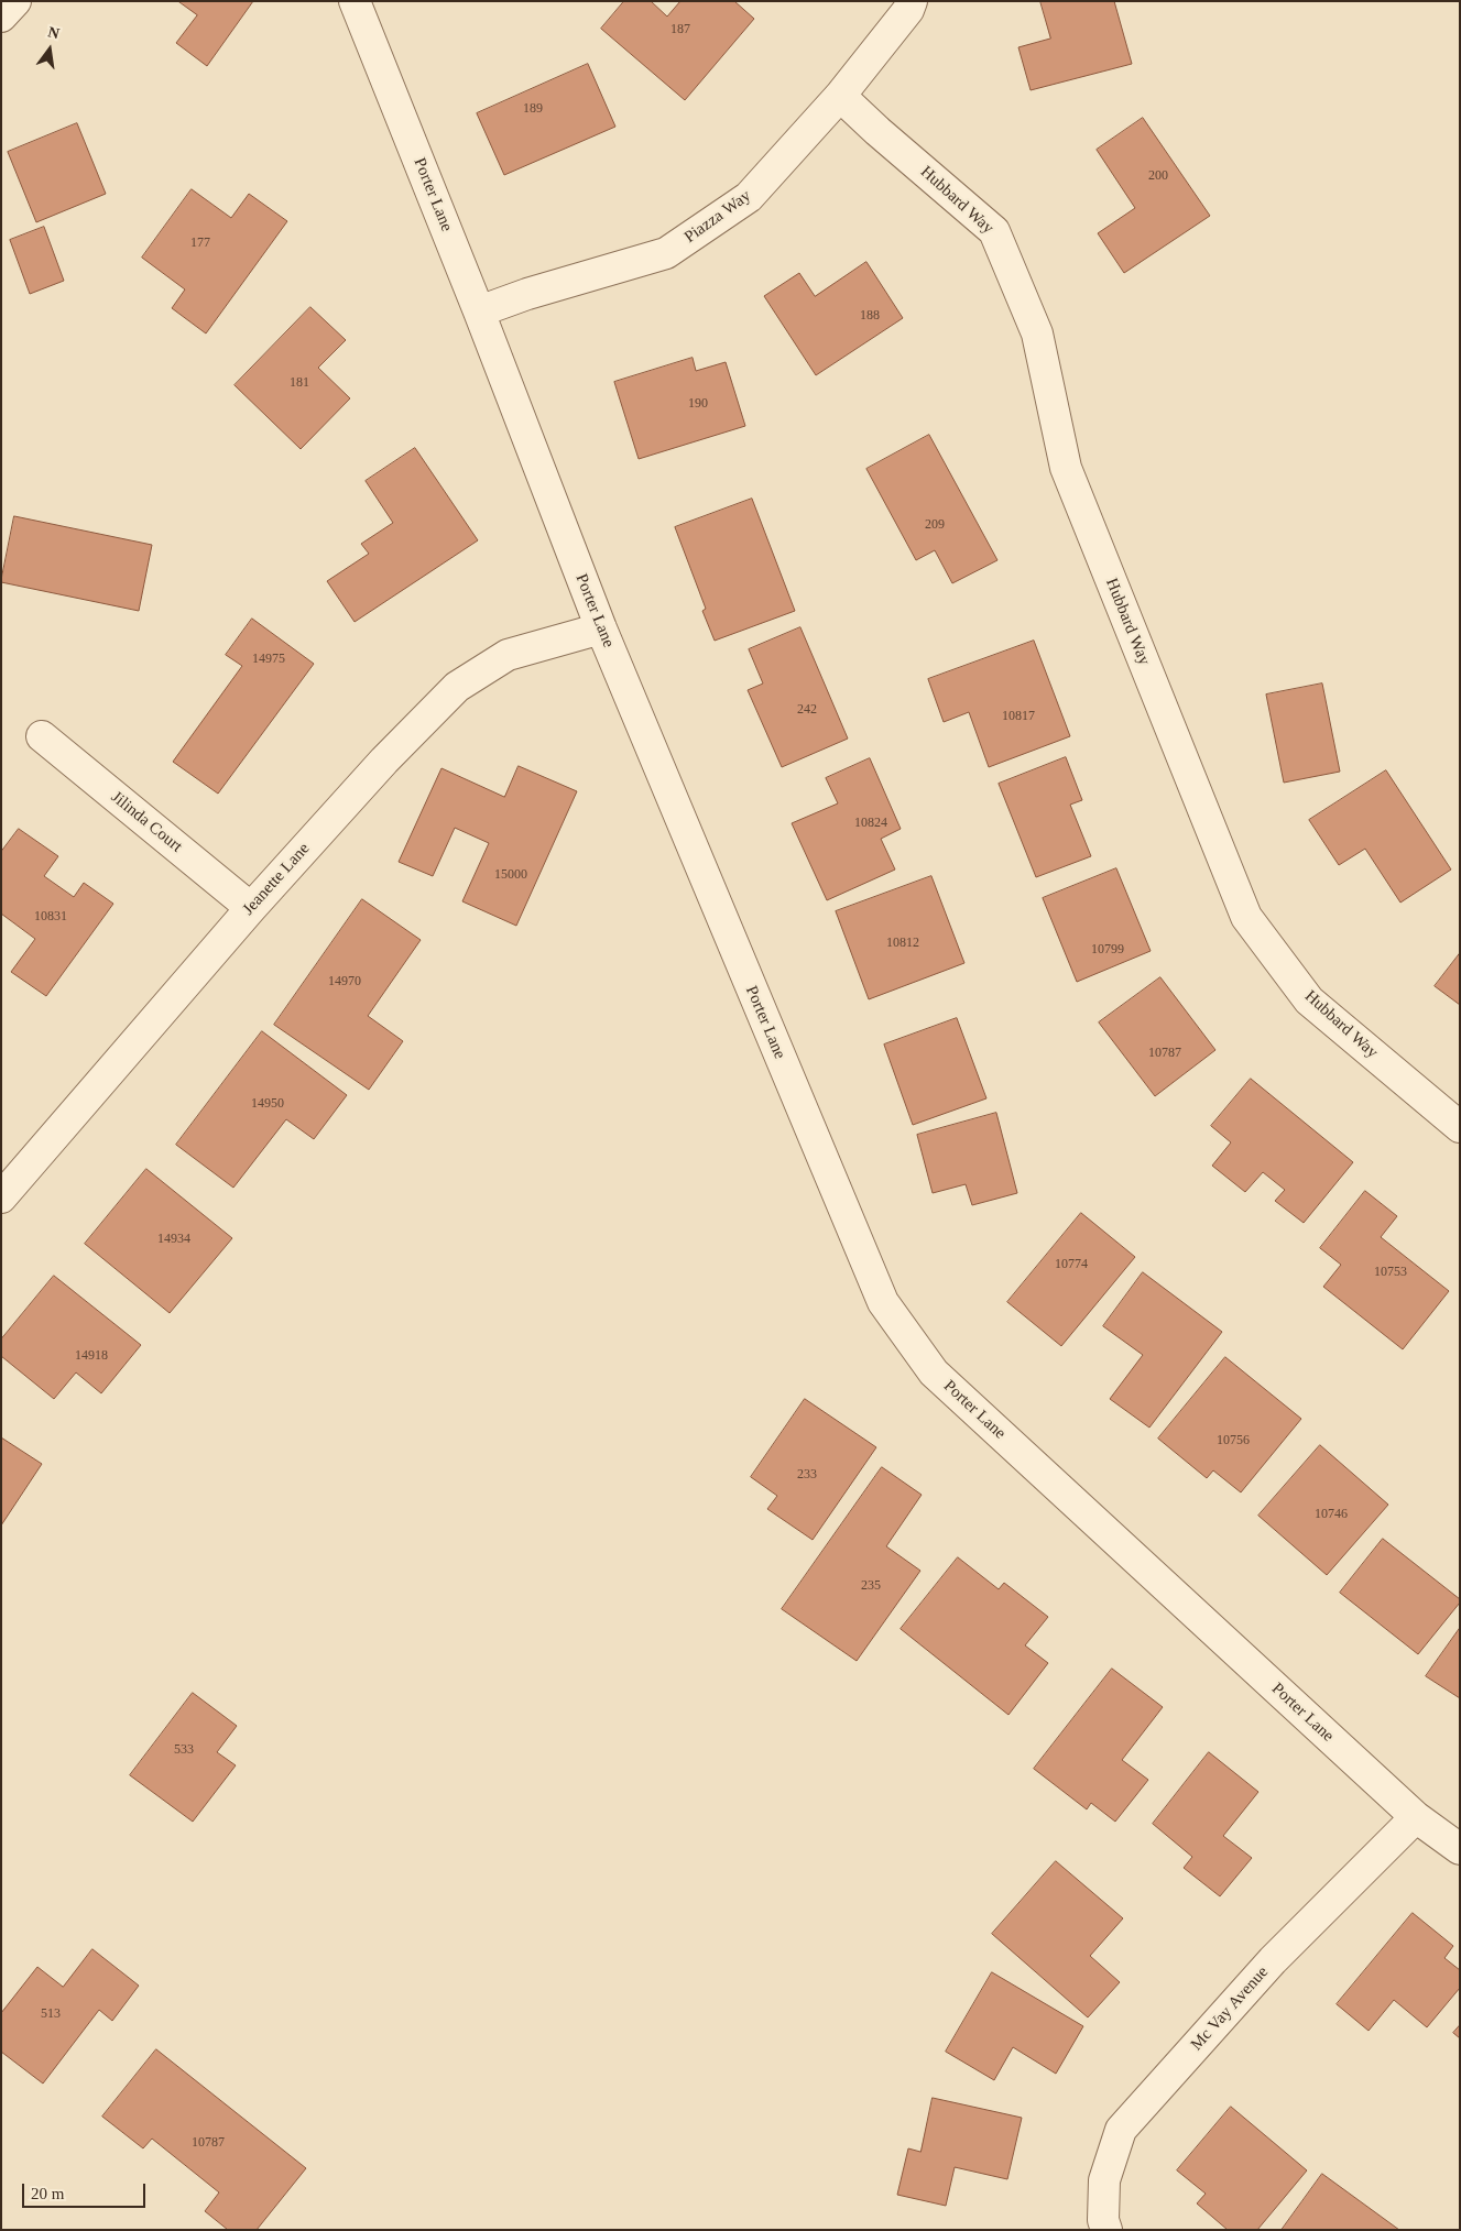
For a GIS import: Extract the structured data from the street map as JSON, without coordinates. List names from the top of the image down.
{
  "streets": {
    "street": [
      "Porter Lane",
      "Hubbard Way",
      "Piazza Way",
      "Jilinda Court",
      "Jeanette Lane",
      "Mc Vay Avenue"
    ]
  },
  "crossings": [
    ["Porter Lane", "Piazza Way"],
    ["Porter Lane", "Jeanette Lane"],
    ["Porter Lane", "Mc Vay Avenue"],
    ["Hubbard Way", "Piazza Way"],
    ["Jilinda Court", "Jeanette Lane"]
  ],
  "house_numbers": [
    "187",
    "189",
    "200",
    "177",
    "188",
    "181",
    "190",
    "209",
    "14975",
    "242",
    "10817",
    "10824",
    "15000",
    "10831",
    "10812",
    "10799",
    "14970",
    "10787",
    "14950",
    "14934",
    "10774",
    "10753",
    "14918",
    "10756",
    "233",
    "10746",
    "235",
    "533",
    "513",
    "10787"
  ],
  "scale_bar": "20 m",
  "north": "top"
}
